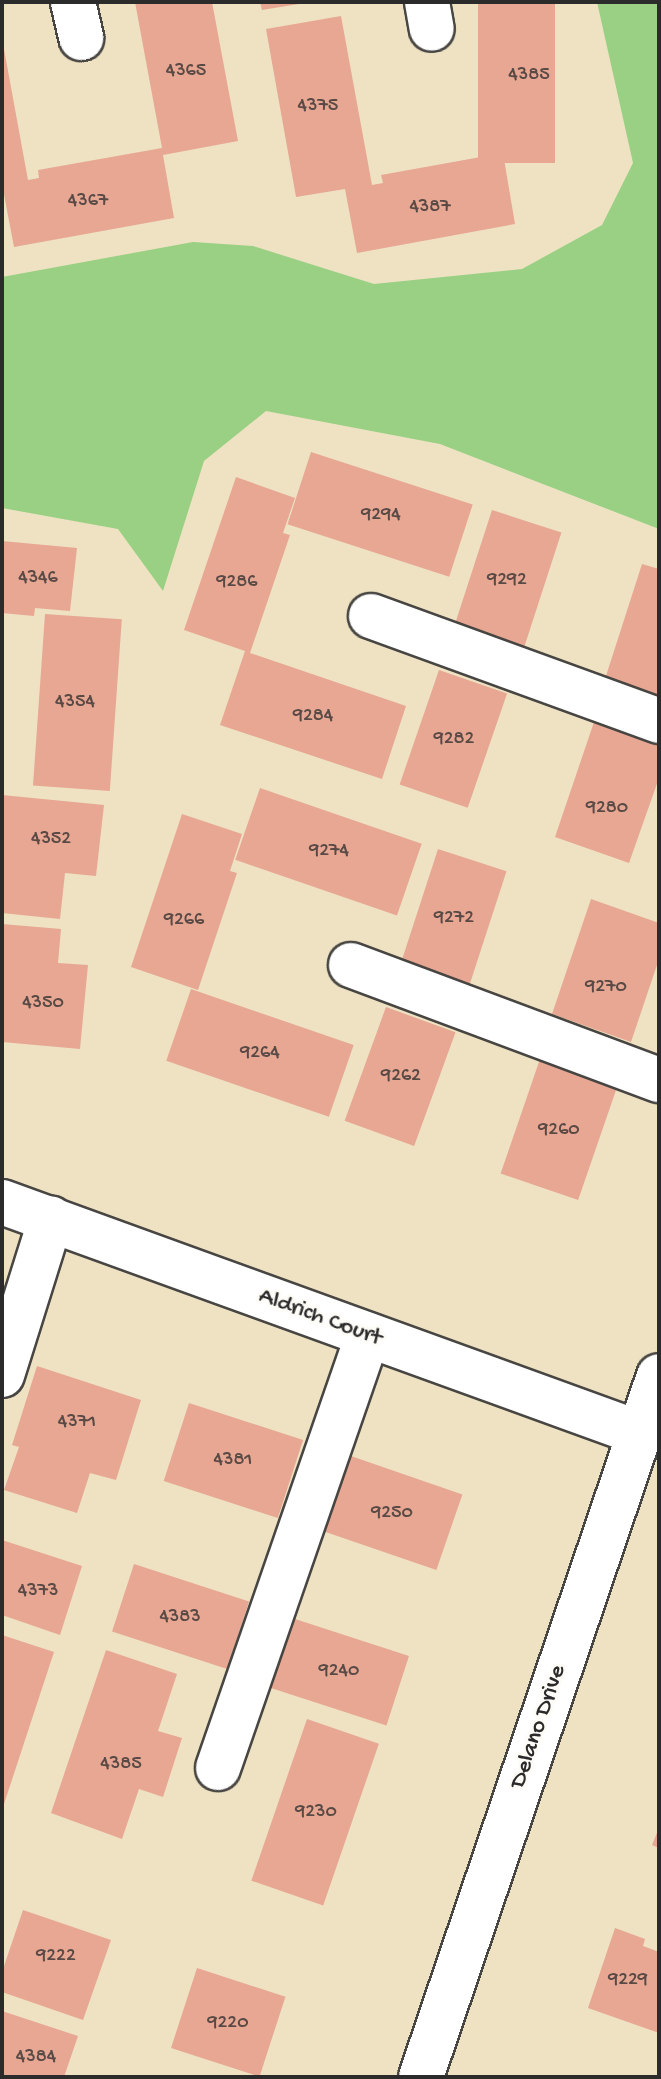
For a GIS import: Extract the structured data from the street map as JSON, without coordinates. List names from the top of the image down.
{
  "streets": {
    "street": ["Aldrich Court", "Delano Drive"]
  },
  "crossings": [
    ["Aldrich Court", "Delano Drive"]
  ],
  "house_numbers": [
    "4365",
    "4385",
    "4375",
    "4367",
    "4387",
    "9294",
    "4346",
    "9292",
    "9286",
    "4354",
    "9284",
    "9282",
    "9280",
    "4352",
    "9274",
    "9272",
    "9266",
    "9270",
    "4350",
    "9264",
    "9262",
    "9260",
    "4371",
    "4381",
    "9250",
    "4373",
    "4383",
    "9240",
    "4385",
    "9230",
    "9222",
    "9229",
    "9220",
    "4384"
  ]
}
